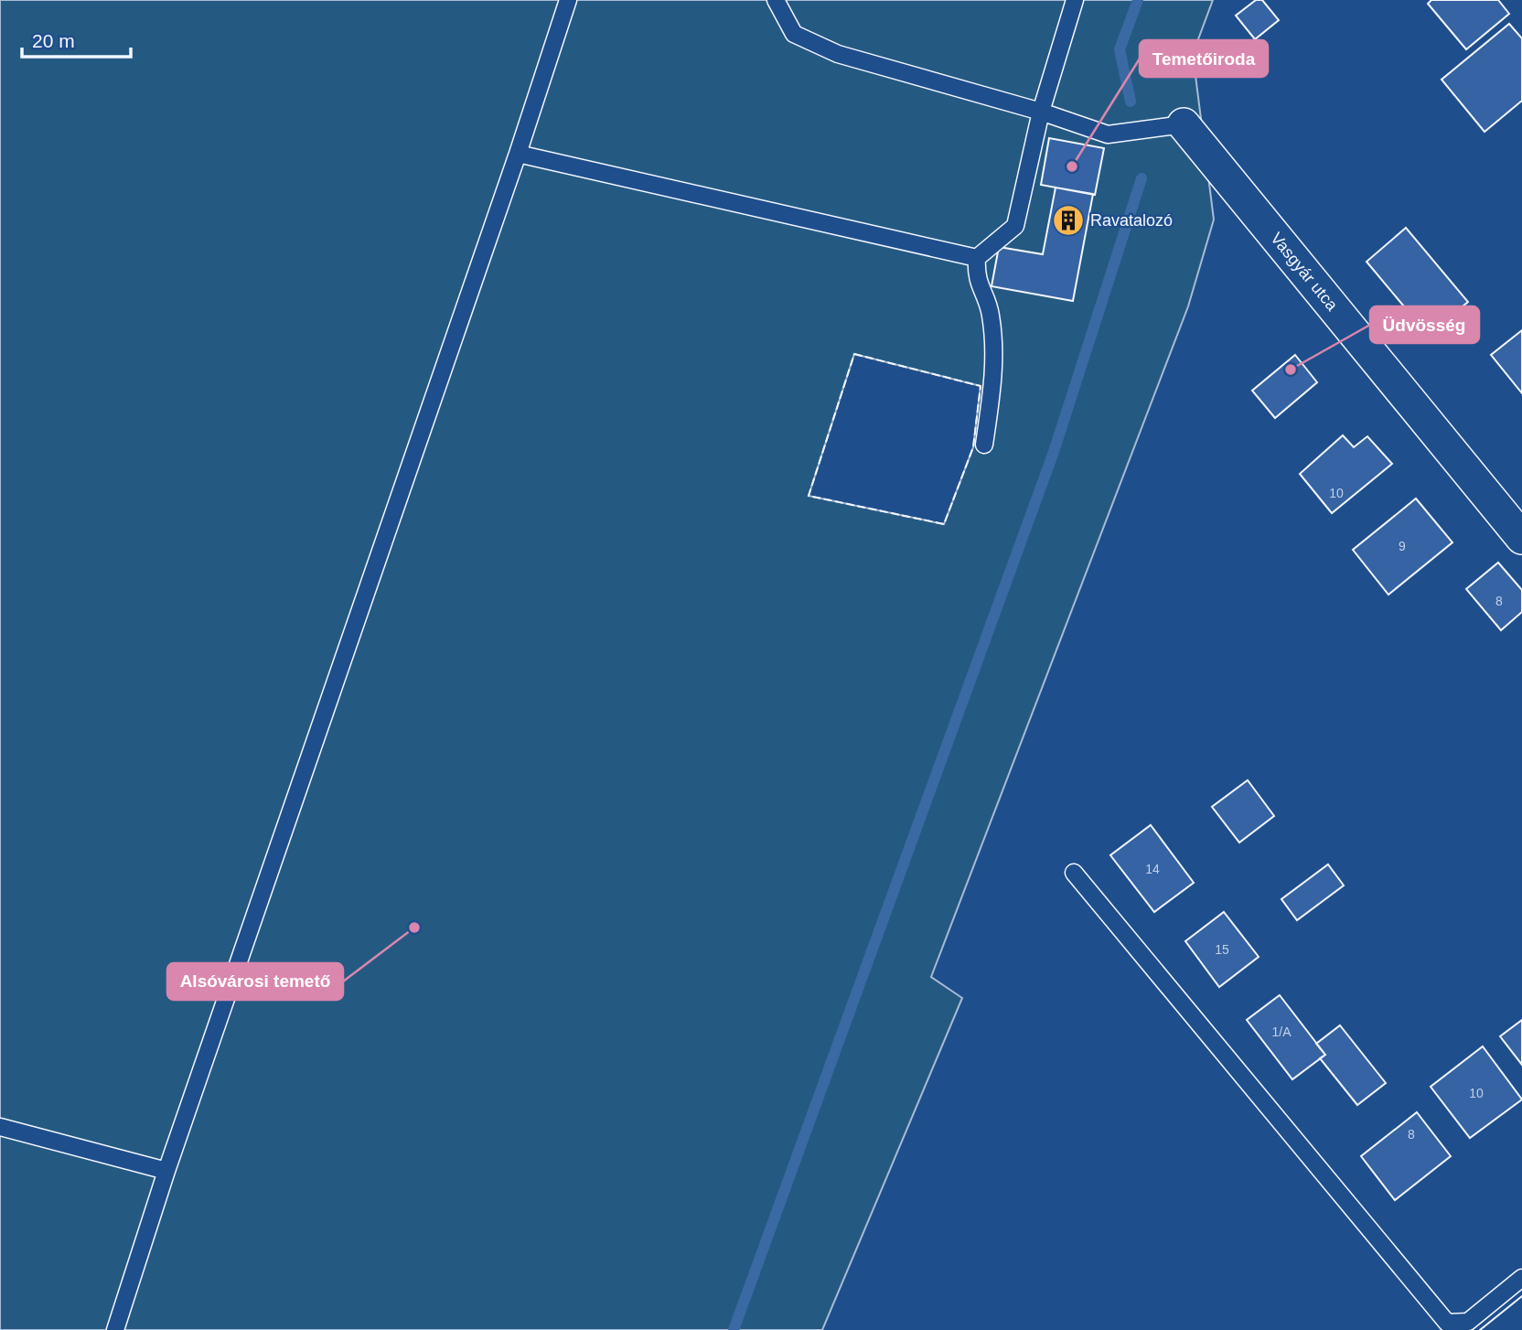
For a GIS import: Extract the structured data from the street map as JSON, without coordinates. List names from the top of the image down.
{
  "streets": {
    "street": ["Vasgyár utca"]
  },
  "places": {
    "other": ["Temetőiroda", "Üdvösség", "Alsóvárosi temető"],
    "building": ["Ravatalozó"]
  },
  "house_numbers": [
    "10",
    "9",
    "8",
    "14",
    "15",
    "1/A",
    "10",
    "8"
  ],
  "scale_bar": "20 m"
}
